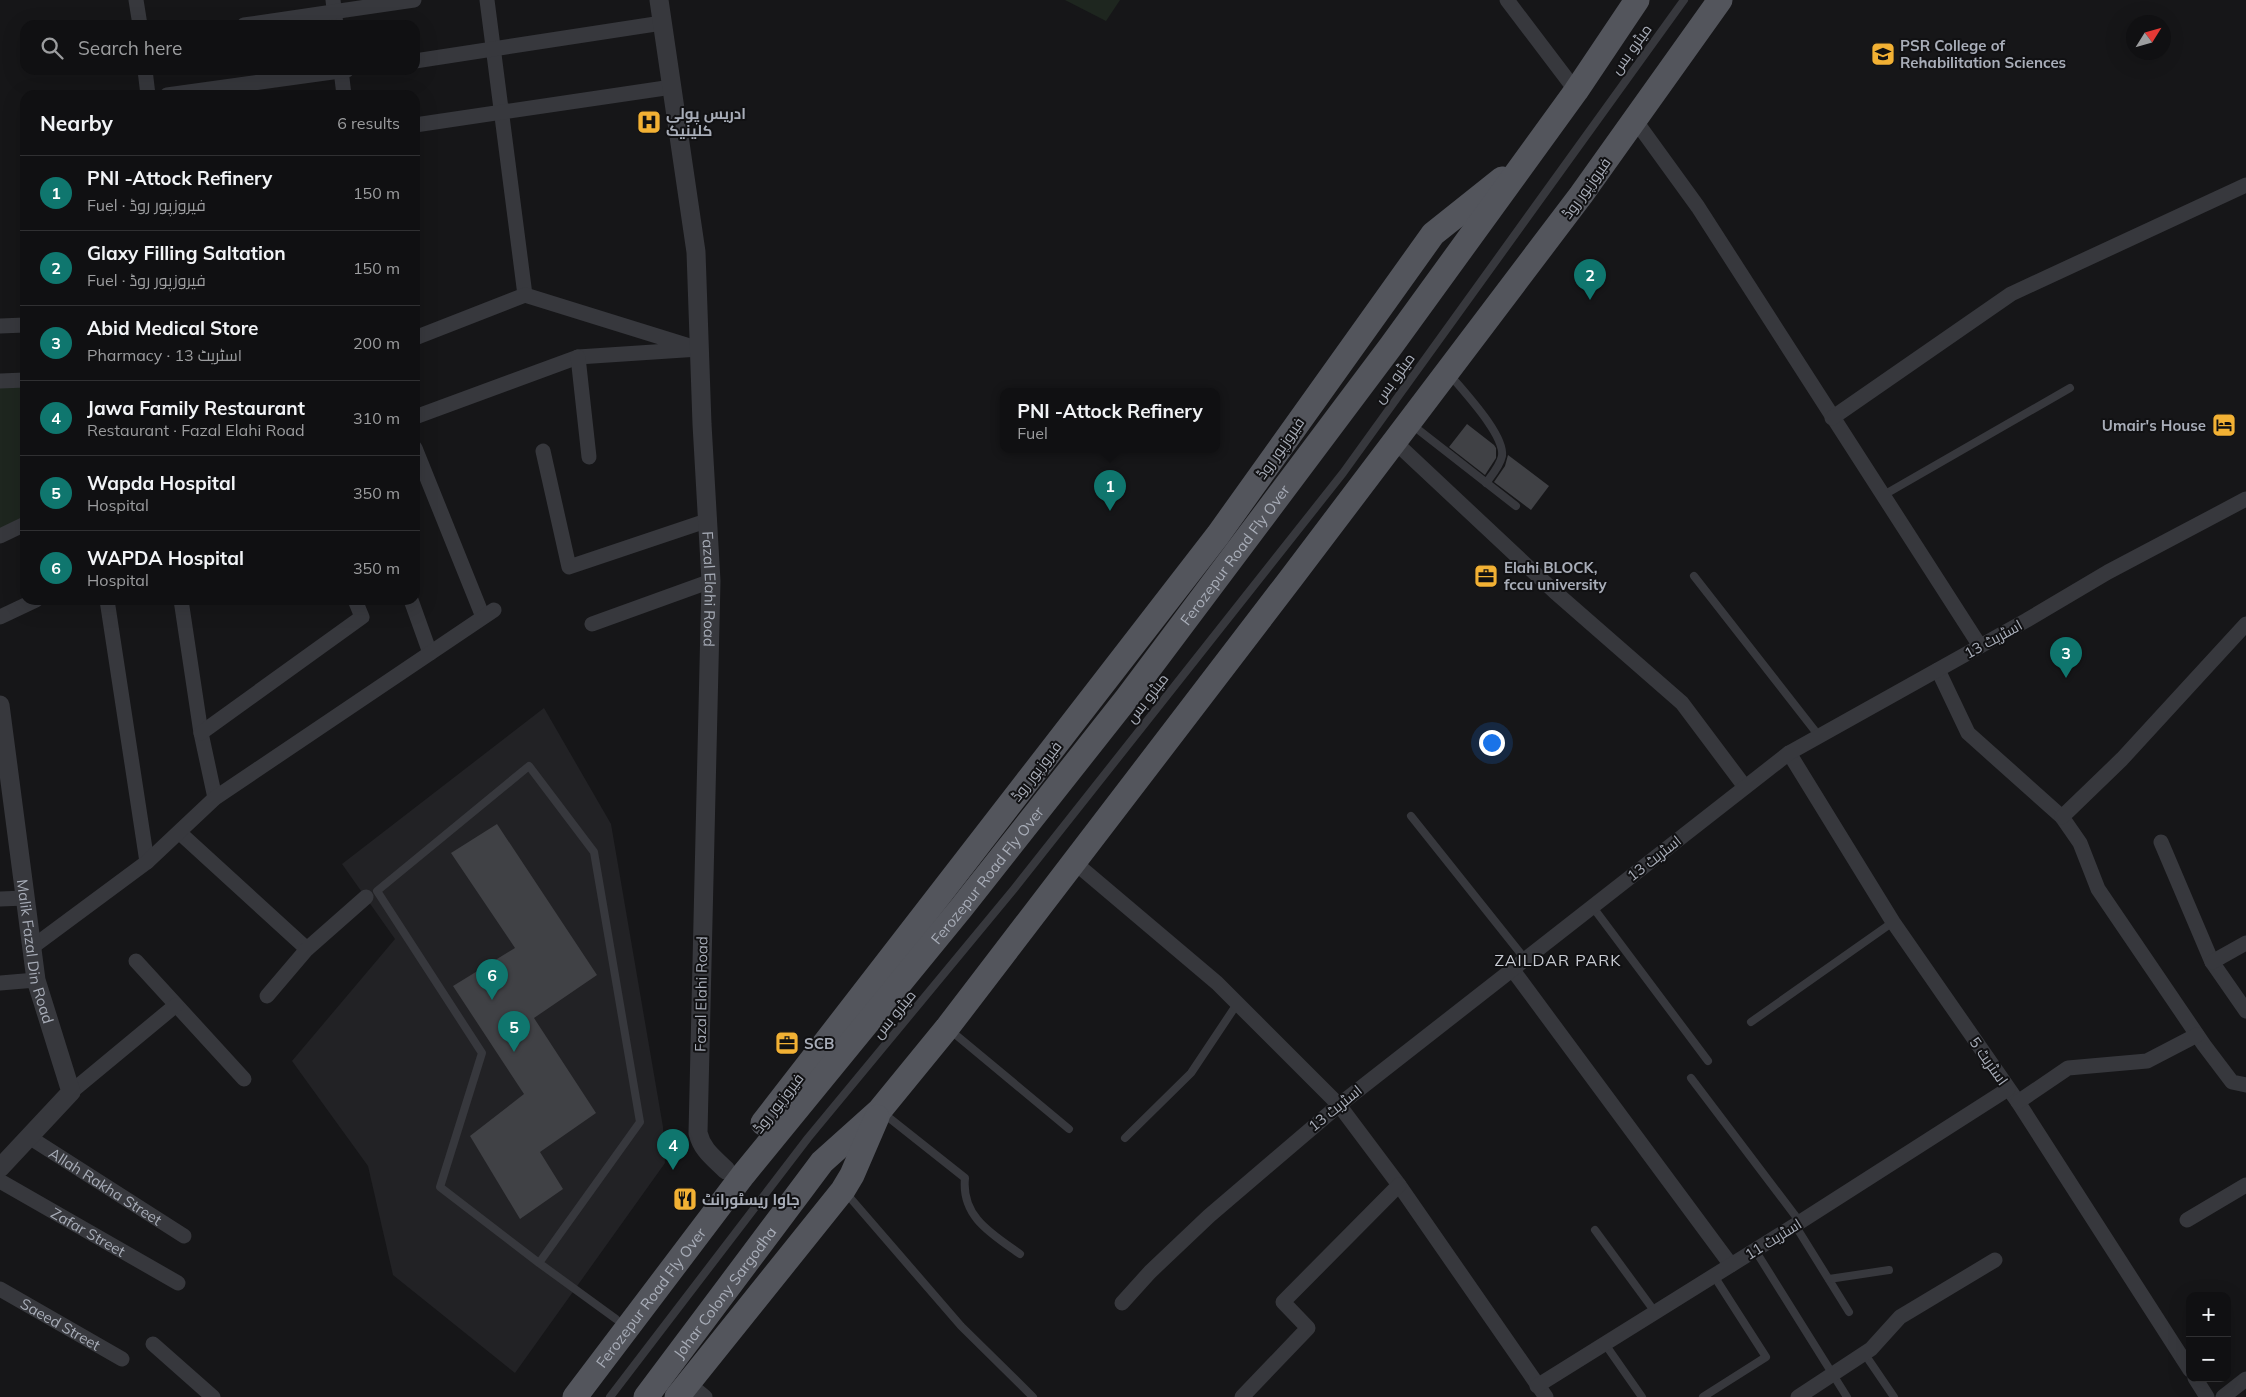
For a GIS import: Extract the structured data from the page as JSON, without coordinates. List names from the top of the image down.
{
  "streets": {
    "main road": ["فیروزپور روڈ", "Ferozepur Road Fly Over", "Johar Colony Sargodha"],
    "street": [
      "Fazal Elahi Road",
      "اسٹریٹ 13",
      "Malik Fazal Din Road",
      "اسٹریٹ 5",
      "Allah Rakha Street",
      "Zafar Street",
      "اسٹریٹ 11",
      "Saeed Street"
    ],
    "lane": ["میٹرو بس"]
  },
  "crossings": [
    ["فیروزپور روڈ", "Ferozepur Road Fly Over"],
    ["فیروزپور روڈ", "Fazal Elahi Road"],
    ["فیروزپور روڈ", "Johar Colony Sargodha"],
    ["اسٹریٹ 13", "اسٹریٹ 5"],
    ["اسٹریٹ 5", "اسٹریٹ 11"]
  ],
  "districts": ["ZAILDAR PARK"],
  "places": {
    "school or university": ["PSR College of Rehabilitation Sciences"],
    "hospital": ["ادریس پولی کلینیک"],
    "hotel": ["Umair's House"],
    "office": ["Elahi BLOCK, fccu university", "SCB"],
    "restaurant": ["جاوا ریسٹورانٹ"]
  },
  "north": "top right",
  "page": {
    "search": "Search here",
    "heading": ["Nearby", "6 results"],
    "list": [
      {
        "mark": "1",
        "name": "PNI -Attock Refinery",
        "note": "Fuel · فیروزپور روڈ",
        "value": "150 m"
      },
      {
        "mark": "2",
        "name": "Glaxy Filling Saltation",
        "note": "Fuel · فیروزپور روڈ",
        "value": "150 m"
      },
      {
        "mark": "3",
        "name": "Abid Medical Store",
        "note": "Pharmacy · اسٹریٹ 13",
        "value": "200 m"
      },
      {
        "mark": "4",
        "name": "Jawa Family Restaurant",
        "note": "Restaurant · Fazal Elahi Road",
        "value": "310 m"
      },
      {
        "mark": "5",
        "name": "Wapda Hospital",
        "note": "Hospital",
        "value": "350 m"
      },
      {
        "mark": "6",
        "name": "WAPDA Hospital",
        "note": "Hospital",
        "value": "350 m"
      }
    ],
    "pins": [
      "2",
      "1",
      "3",
      "6",
      "5",
      "4"
    ],
    "popup": ["PNI -Attock Refinery", "Fuel"],
    "map_buttons": ["+", "−"]
  }
}
